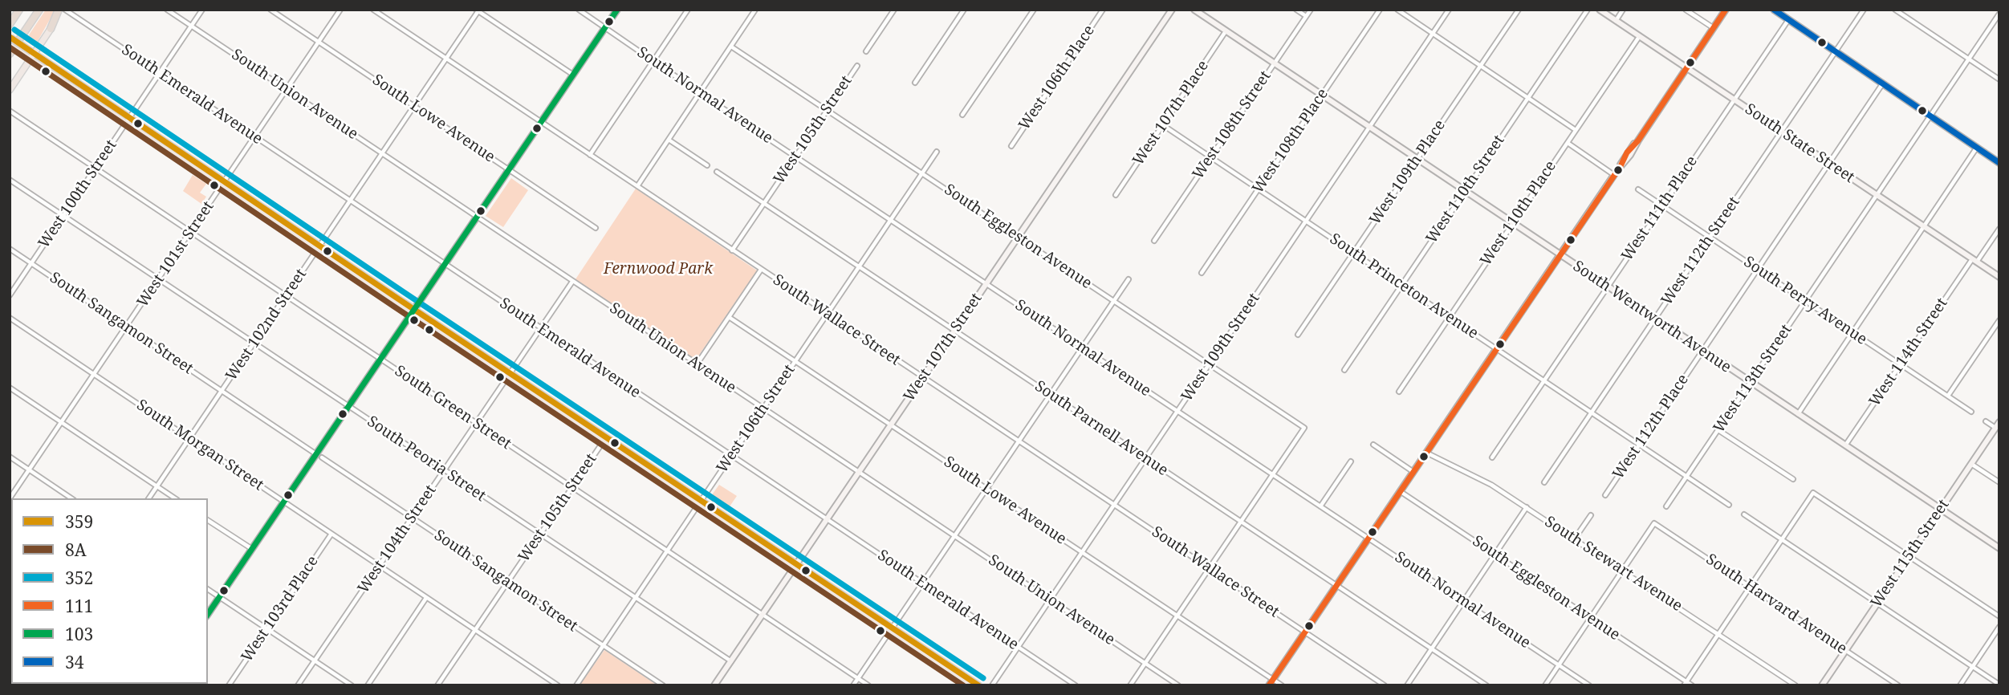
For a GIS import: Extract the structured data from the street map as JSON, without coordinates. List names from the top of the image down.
{
  "streets": {
    "street": [
      "West 106th Place",
      "South Emerald Avenue",
      "South Union Avenue",
      "South Normal Avenue",
      "West 107th Place",
      "South Lowe Avenue",
      "West 108th Street",
      "West 105th Street",
      "West 108th Place",
      "South State Street",
      "West 109th Place",
      "West 110th Street",
      "West 100th Street",
      "West 111th Place",
      "West 110th Place",
      "South Eggleston Avenue",
      "West 112th Street",
      "West 101st Street",
      "South Princeton Avenue",
      "South Perry Avenue",
      "South Wentworth Avenue",
      "South Wallace Street",
      "South Sangamon Street",
      "West 102nd Street",
      "West 107th Street",
      "West 109th Street",
      "West 114th Street",
      "West 113th Street",
      "South Green Street",
      "West 106th Street",
      "West 112th Place",
      "South Parnell Avenue",
      "South Morgan Street",
      "South Peoria Street",
      "West 104th Street",
      "West 115th Street",
      "South Stewart Avenue",
      "South Harvard Avenue",
      "West 103rd Place"
    ]
  },
  "crossings": [
    ["South Emerald Avenue", "West 100th Street"],
    ["South Emerald Avenue", "West 101st Street"],
    ["South Emerald Avenue", "West 102nd Street"],
    ["South Emerald Avenue", "West 107th Street"],
    ["South Emerald Avenue", "West 109th Street"],
    ["South Emerald Avenue", "West 106th Street"],
    ["South Emerald Avenue", "West 104th Street"],
    ["South Union Avenue", "West 100th Street"],
    ["South Union Avenue", "West 101st Street"],
    ["South Union Avenue", "West 102nd Street"],
    ["South Union Avenue", "West 107th Street"],
    ["South Union Avenue", "West 109th Street"],
    ["South Union Avenue", "West 106th Street"],
    ["South Union Avenue", "West 104th Street"],
    ["South Normal Avenue", "West 105th Street"],
    ["South Normal Avenue", "South Eggleston Avenue"],
    ["South Normal Avenue", "West 107th Street"],
    ["South Normal Avenue", "West 109th Street"],
    ["South Normal Avenue", "West 106th Street"],
    ["West 107th Place", "South Princeton Avenue"],
    ["West 107th Place", "South Wentworth Avenue"],
    ["South Lowe Avenue", "West 101st Street"],
    ["South Lowe Avenue", "West 102nd Street"],
    ["South Lowe Avenue", "West 107th Street"],
    ["South Lowe Avenue", "West 109th Street"],
    ["South Lowe Avenue", "West 106th Street"],
    ["West 108th Street", "South Princeton Avenue"],
    ["West 108th Street", "South Wentworth Avenue"],
    ["West 105th Street", "South Eggleston Avenue"],
    ["West 105th Street", "South Wallace Street"],
    ["West 105th Street", "South Sangamon Street"],
    ["West 105th Street", "South Green Street"],
    ["West 105th Street", "South Parnell Avenue"],
    ["West 105th Street", "South Morgan Street"],
    ["West 105th Street", "South Peoria Street"],
    ["West 108th Place", "South Princeton Avenue"],
    ["West 108th Place", "South Wentworth Avenue"],
    ["South State Street", "West 111th Place"],
    ["South State Street", "West 110th Place"],
    ["South State Street", "West 112th Street"],
    ["South State Street", "West 114th Street"],
    ["South State Street", "West 113th Street"],
    ["South State Street", "West 112th Place"],
    ["West 109th Place", "South Princeton Avenue"],
    ["West 109th Place", "South Wentworth Avenue"],
    ["West 110th Street", "South Princeton Avenue"],
    ["West 110th Street", "South Wentworth Avenue"],
    ["West 100th Street", "South Sangamon Street"],
    ["West 100th Street", "South Green Street"],
    ["West 100th Street", "South Peoria Street"],
    ["West 111th Place", "South Princeton Avenue"],
    ["West 111th Place", "South Perry Avenue"],
    ["West 111th Place", "South Wentworth Avenue"],
    ["West 110th Place", "South Princeton Avenue"],
    ["West 110th Place", "South Wentworth Avenue"],
    ["South Eggleston Avenue", "West 107th Street"],
    ["South Eggleston Avenue", "West 109th Street"],
    ["South Eggleston Avenue", "West 106th Street"],
    ["West 112th Street", "South Princeton Avenue"],
    ["West 112th Street", "South Perry Avenue"],
    ["West 112th Street", "South Wentworth Avenue"],
    ["West 101st Street", "South Sangamon Street"],
    ["West 101st Street", "South Green Street"],
    ["West 101st Street", "South Morgan Street"],
    ["West 101st Street", "South Peoria Street"],
    ["South Princeton Avenue", "West 109th Street"],
    ["South Princeton Avenue", "West 113th Street"],
    ["South Princeton Avenue", "West 112th Place"],
    ["South Perry Avenue", "West 114th Street"],
    ["South Perry Avenue", "West 113th Street"],
    ["South Perry Avenue", "West 112th Place"],
    ["South Wentworth Avenue", "West 109th Street"],
    ["South Wentworth Avenue", "West 114th Street"],
    ["South Wentworth Avenue", "West 113th Street"],
    ["South Wentworth Avenue", "West 112th Place"],
    ["South Wentworth Avenue", "West 115th Street"],
    ["South Wallace Street", "West 102nd Street"],
    ["South Wallace Street", "West 107th Street"],
    ["South Wallace Street", "West 109th Street"],
    ["South Wallace Street", "West 106th Street"],
    ["South Sangamon Street", "West 102nd Street"],
    ["South Sangamon Street", "West 106th Street"],
    ["South Sangamon Street", "West 104th Street"],
    ["West 102nd Street", "South Green Street"],
    ["West 102nd Street", "South Morgan Street"],
    ["West 102nd Street", "South Peoria Street"],
    ["West 107th Street", "South Green Street"],
    ["West 107th Street", "South Parnell Avenue"],
    ["West 107th Street", "South Peoria Street"],
    ["West 109th Street", "South Parnell Avenue"],
    ["South Green Street", "West 106th Street"],
    ["South Green Street", "West 104th Street"],
    ["West 106th Street", "South Parnell Avenue"],
    ["West 106th Street", "South Peoria Street"],
    ["South Morgan Street", "West 104th Street"],
    ["South Morgan Street", "West 103rd Place"],
    ["South Peoria Street", "West 104th Street"],
    ["West 115th Street", "South Harvard Avenue"],
    ["South Stewart Avenue", "South Harvard Avenue"]
  ],
  "parks": ["Fernwood Park"],
  "lines": [
    "transit line 111",
    "transit line 103",
    "transit line 34",
    "transit line 352",
    "transit line 359",
    "transit line 8A"
  ],
  "legend": [
    "359",
    "8A",
    "352",
    "111",
    "103",
    "34"
  ]
}
